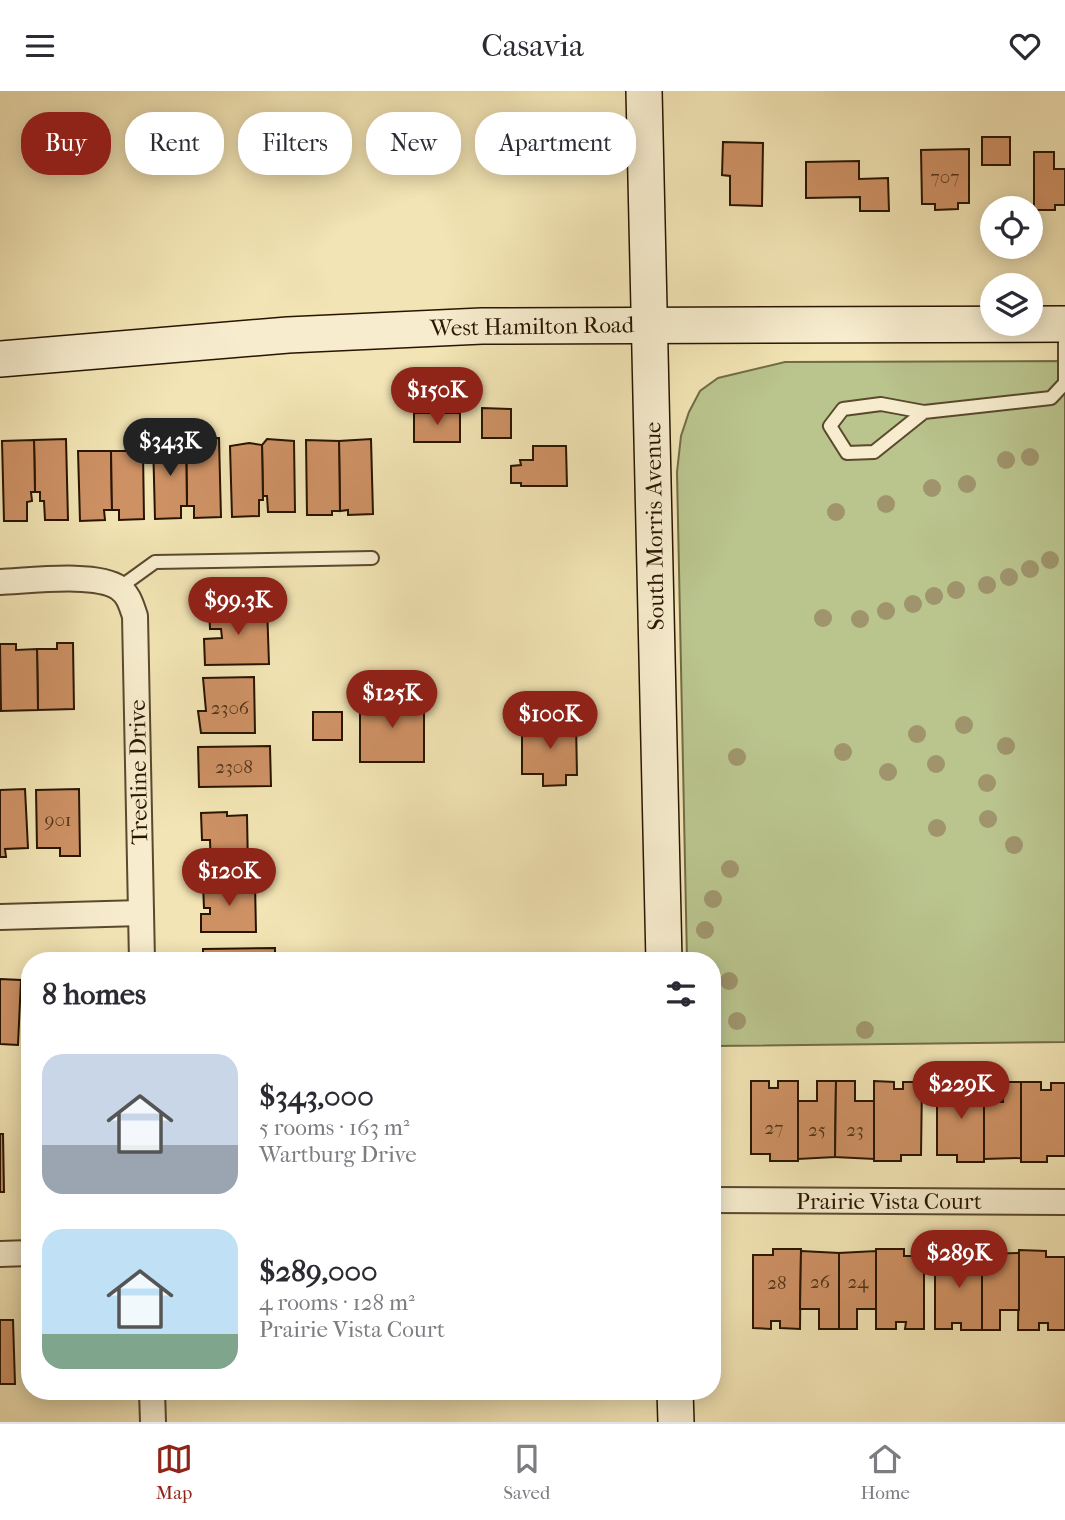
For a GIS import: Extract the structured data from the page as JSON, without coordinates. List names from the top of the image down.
{
  "streets": {
    "main road": ["West Hamilton Road", "South Morris Avenue"],
    "street": ["Treeline Drive", "Prairie Vista Court"]
  },
  "crossings": [
    ["West Hamilton Road", "South Morris Avenue"]
  ],
  "house_numbers": [
    "707",
    "2306",
    "2308",
    "901",
    "27",
    "25",
    "23",
    "26",
    "24",
    "28"
  ],
  "page": {
    "header": "Casavia",
    "chip": [
      "Buy",
      "Rent",
      "Filters",
      "New",
      "Apartment"
    ],
    "price": [
      "$150K",
      "$343K",
      "$99.3K",
      "$125K",
      "$100K",
      "$120K",
      "$229K",
      "$289K"
    ],
    "heading": "8 homes",
    "list": [
      {
        "name": "$343,000",
        "note": "5 rooms · 163 m² · Wartburg Drive"
      },
      {
        "name": "$289,000",
        "note": "4 rooms · 128 m² · Prairie Vista Court"
      }
    ],
    "tabs": ["Map", "Saved", "Home"]
  }
}
